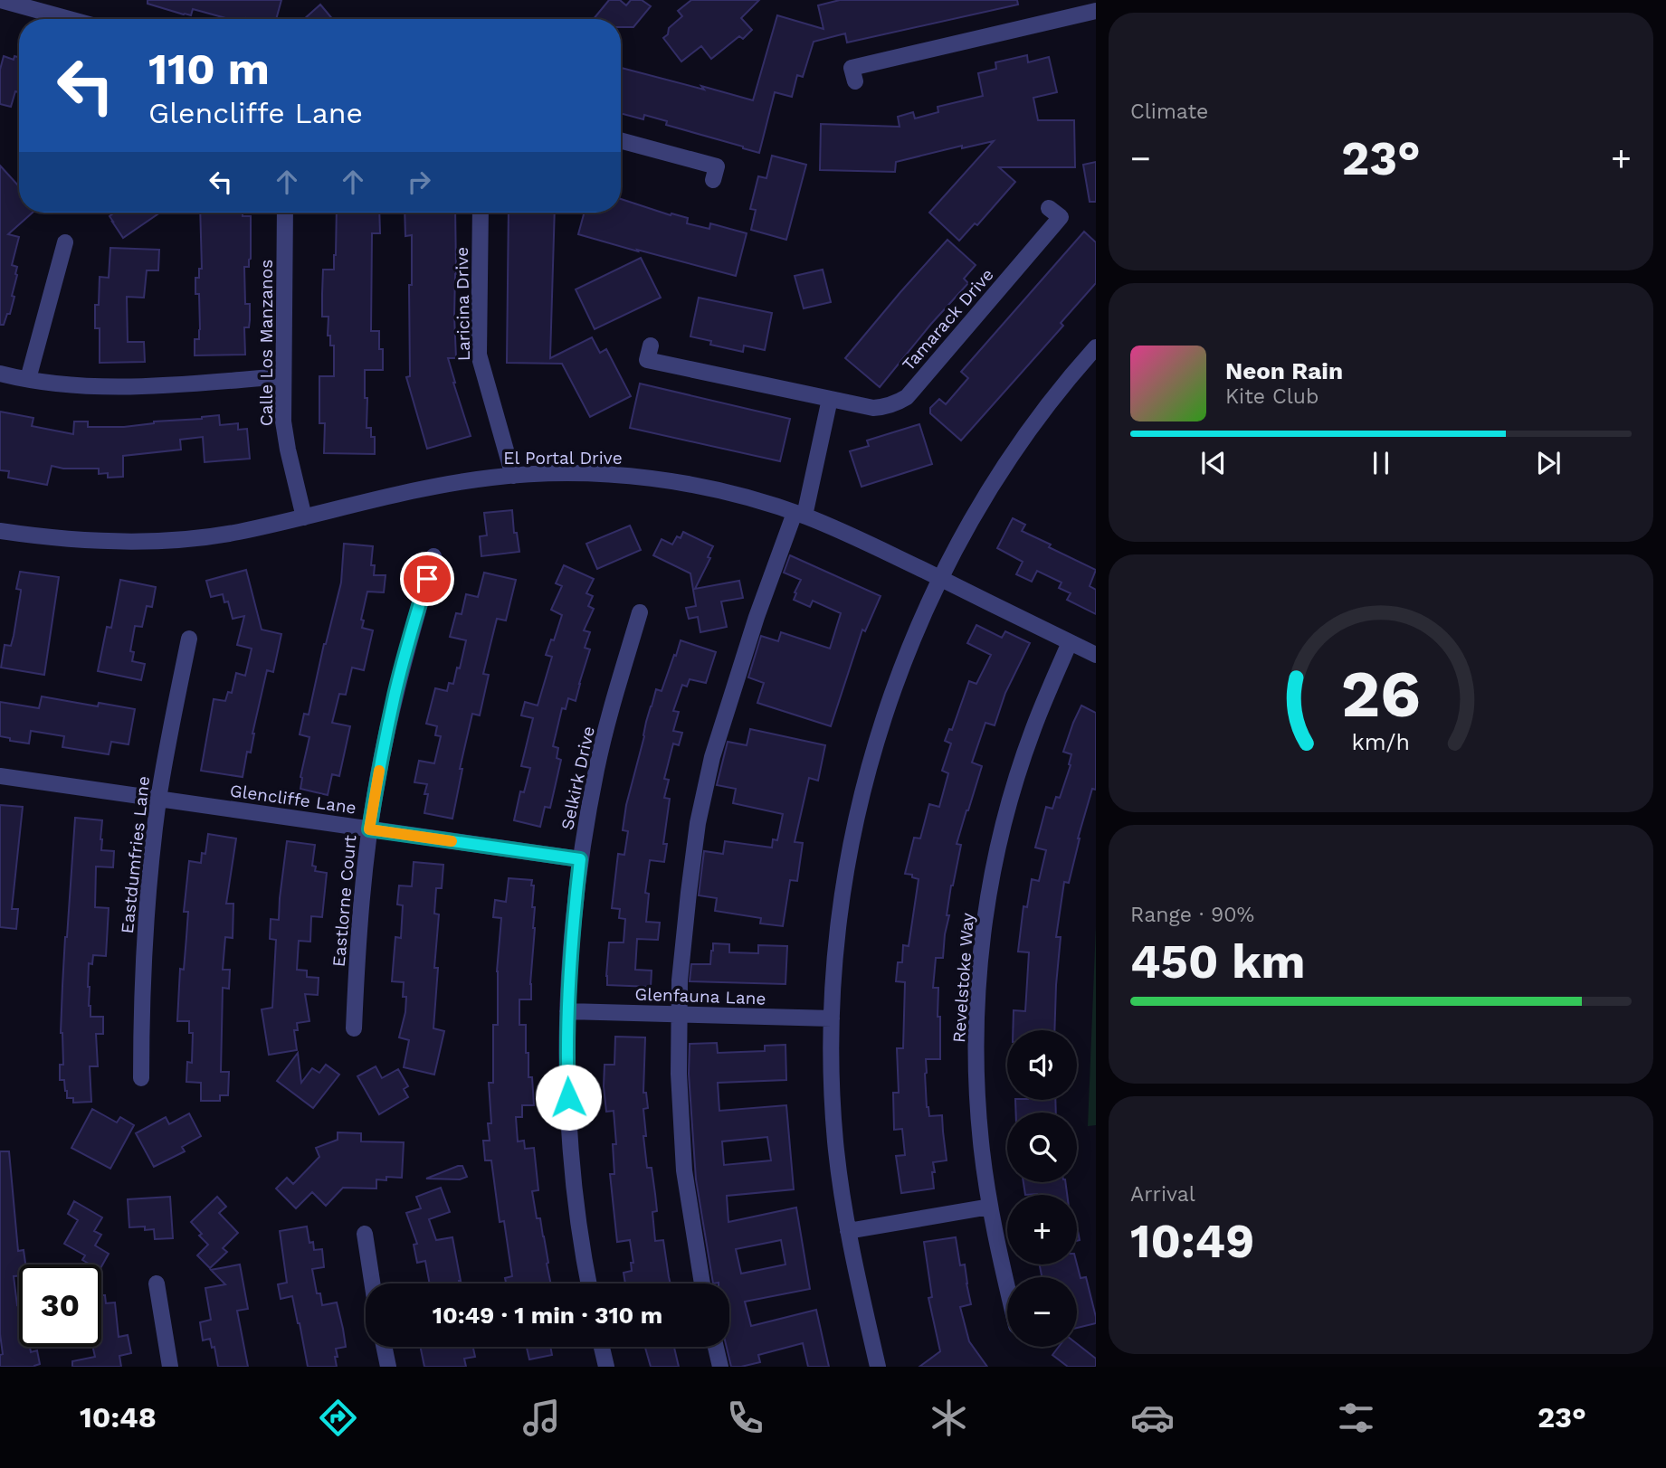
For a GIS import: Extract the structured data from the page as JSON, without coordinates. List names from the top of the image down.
{
  "streets": {
    "street": [
      "Laricina Drive",
      "Tamarack Drive",
      "Calle Los Manzanos",
      "El Portal Drive",
      "Selkirk Drive",
      "Glencliffe Lane",
      "Eastdumfries Lane",
      "Eastlorne Court",
      "Revelstoke Way",
      "Glenfauna Lane"
    ]
  },
  "crossings": [
    ["Laricina Drive", "El Portal Drive"],
    ["Calle Los Manzanos", "El Portal Drive"],
    ["El Portal Drive", "Revelstoke Way"],
    ["Selkirk Drive", "Glencliffe Lane"],
    ["Selkirk Drive", "Glenfauna Lane"],
    ["Glencliffe Lane", "Eastdumfries Lane"],
    ["Glencliffe Lane", "Eastlorne Court"]
  ],
  "page": {
    "tile": [
      "Climate",
      ["Range · 90%", "450 km"],
      ["Arrival", "10:49"]
    ],
    "turn": ["110 m", "Glencliffe Lane"],
    "heat": ["−", "23°", "+"],
    "song": ["Neon Rain", "Kite Club"],
    "map_buttons": ["+", "−"],
    "limit": "30",
    "trip": "10:49 · 1 min · 310 m",
    "tabs": ["10:48", "23°"],
    "gauge": ["26", "km/h"]
  }
}
